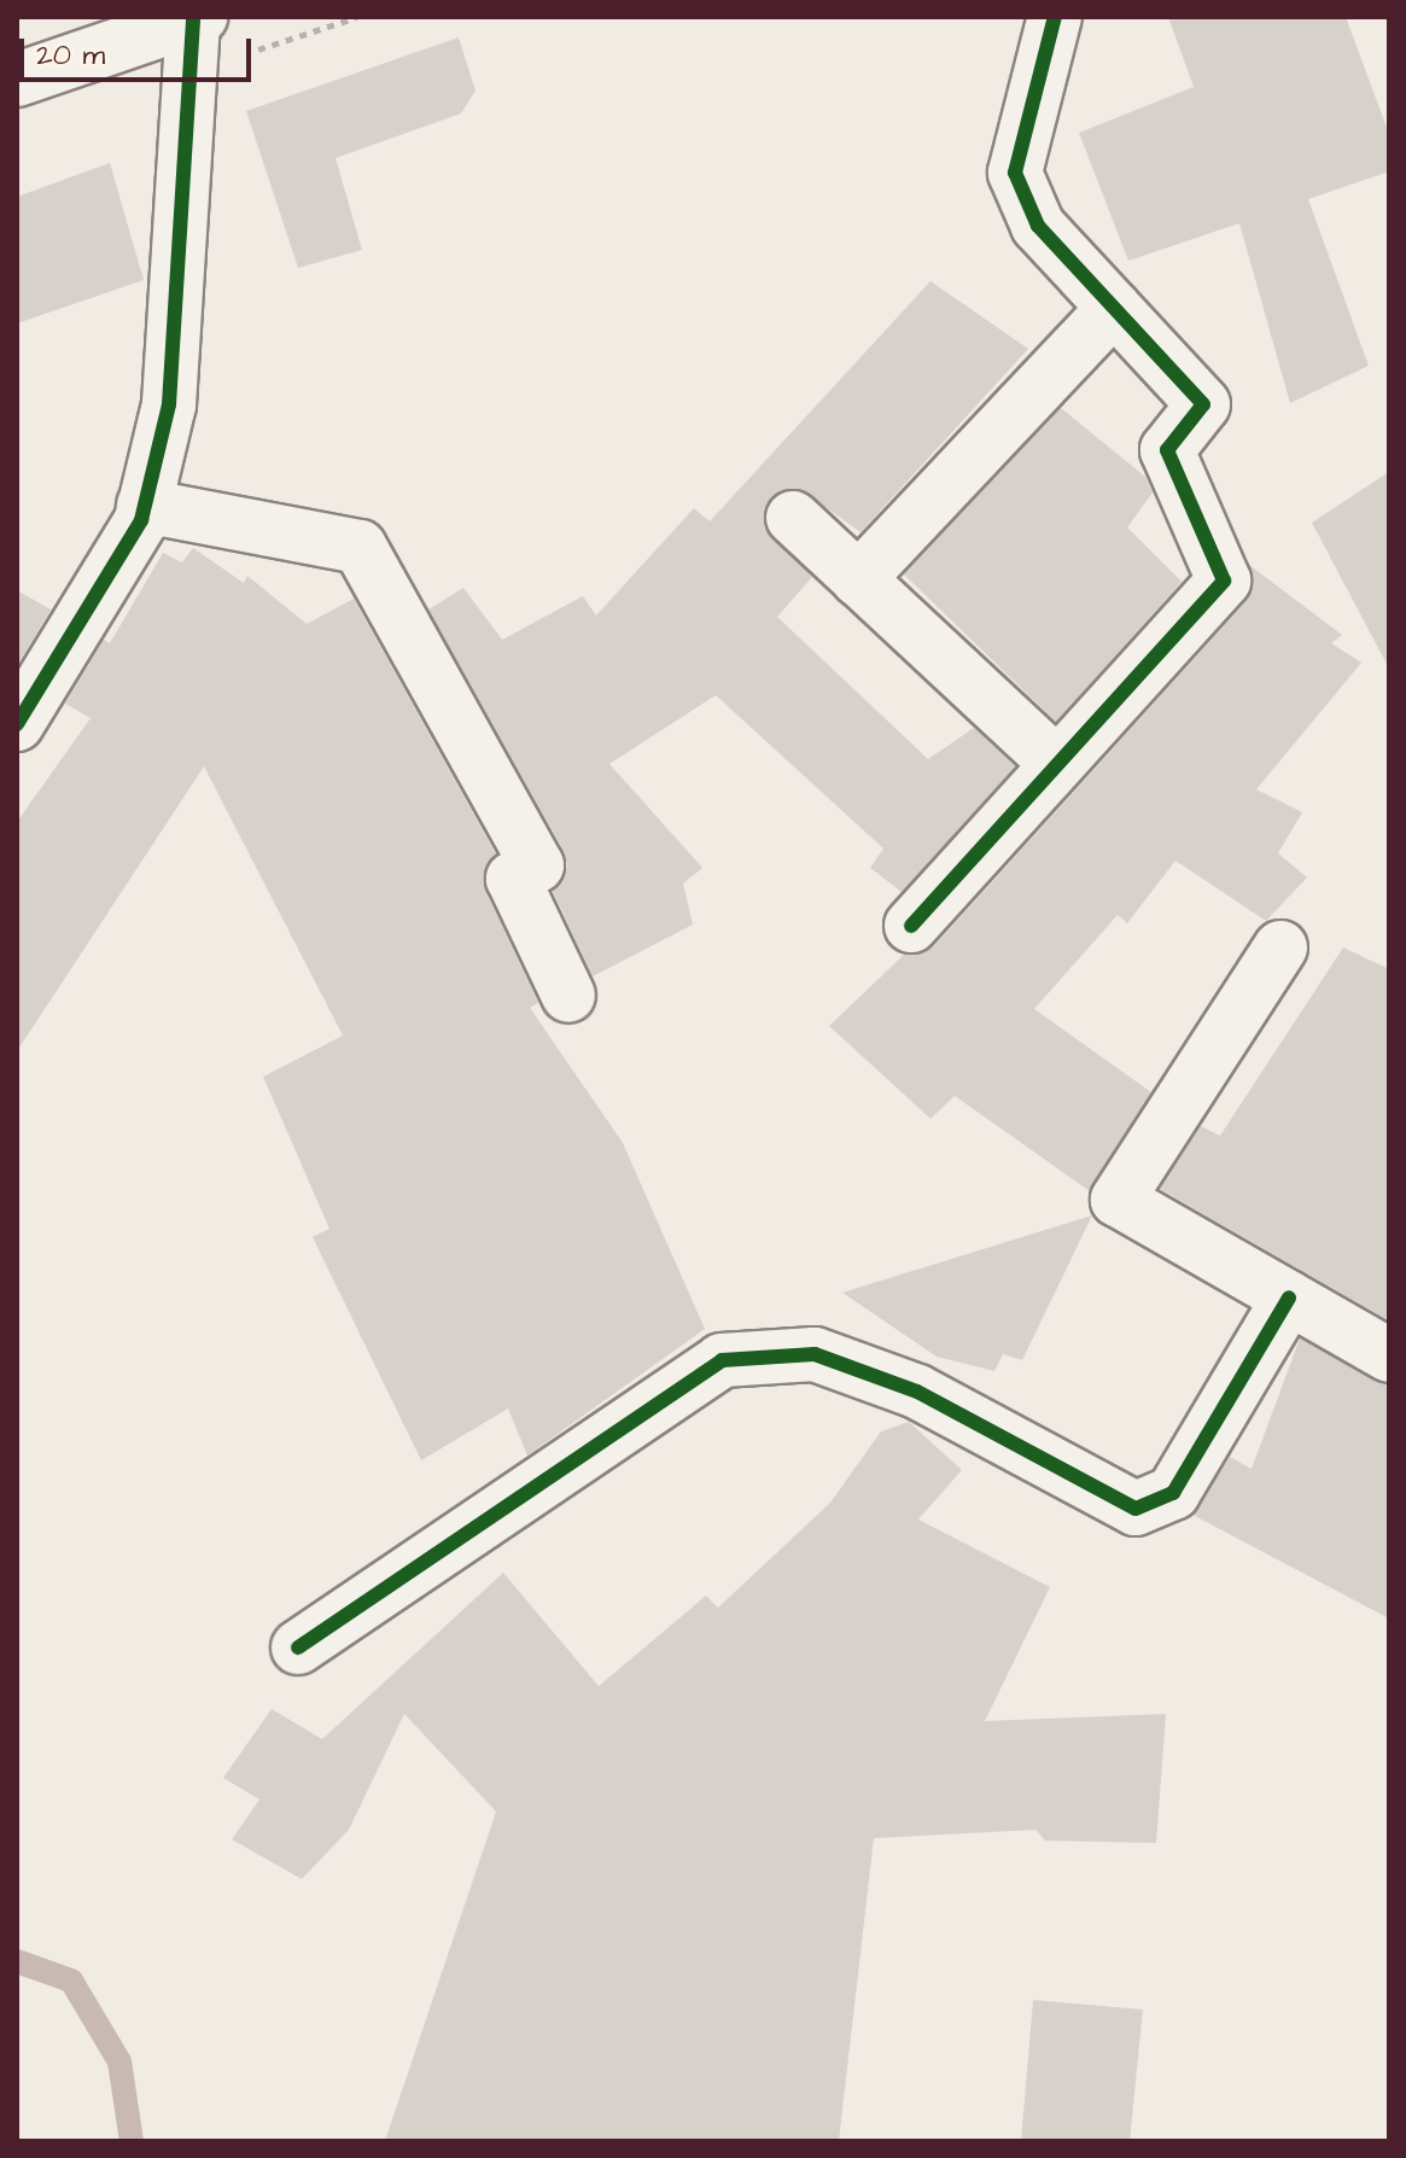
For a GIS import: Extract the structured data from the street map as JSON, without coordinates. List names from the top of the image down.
{
  "scale_bar": "20 m"
}
